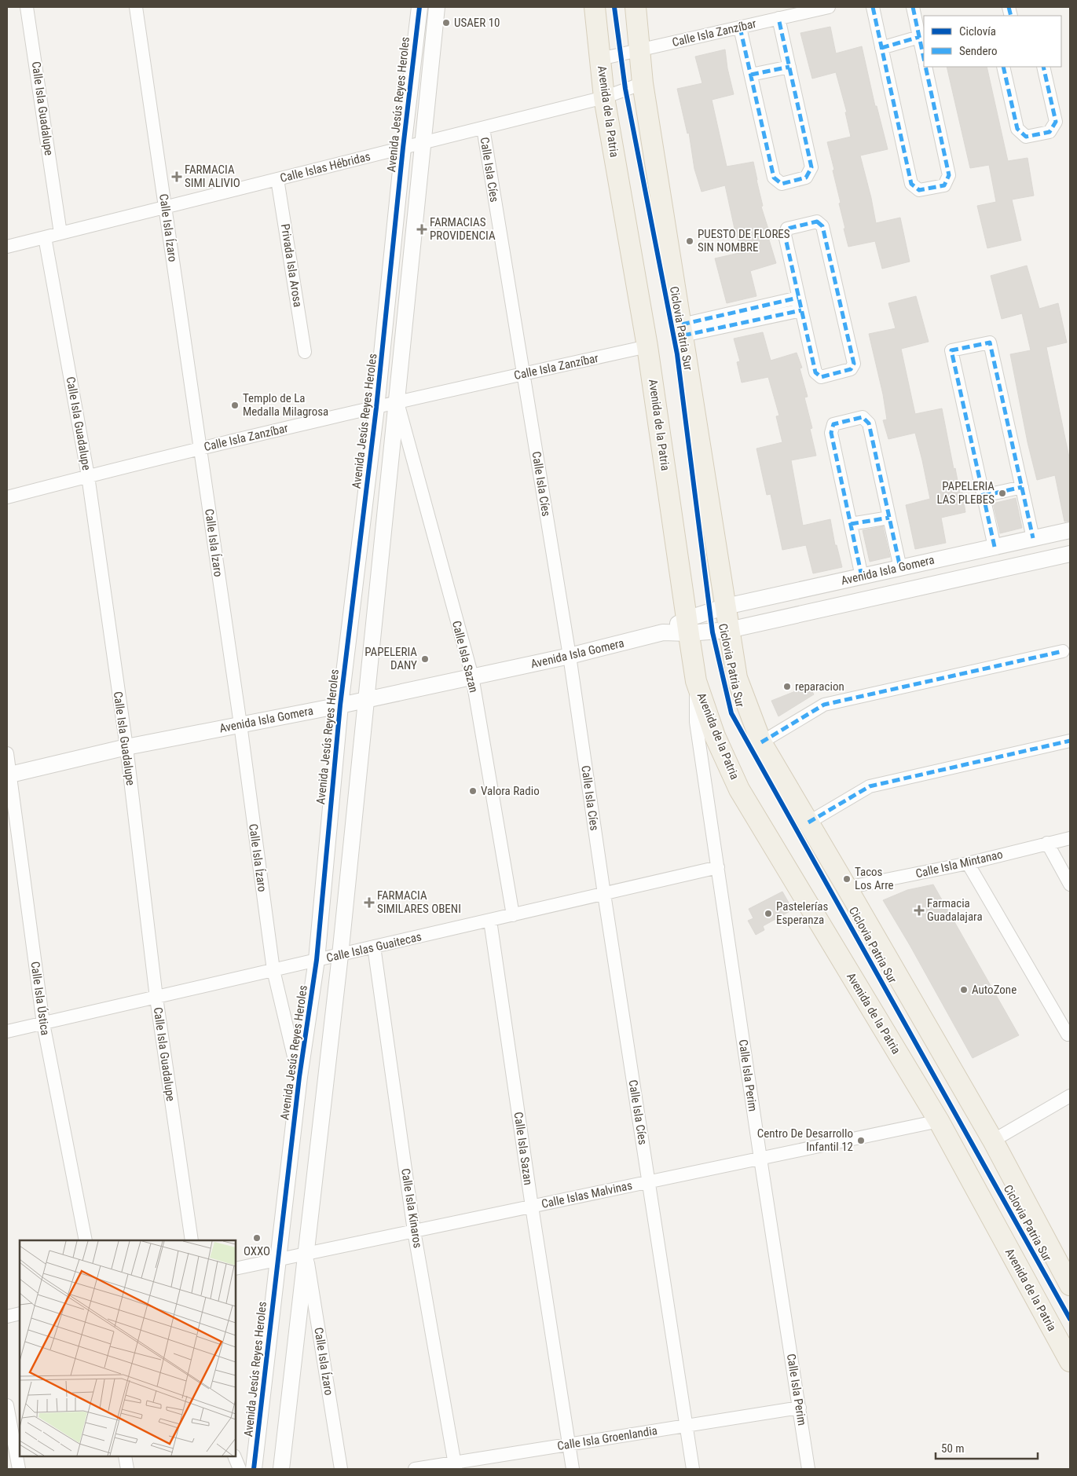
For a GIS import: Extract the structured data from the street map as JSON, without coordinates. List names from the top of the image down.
{
  "streets": {
    "main road": ["Avenida de la Patria"],
    "street": [
      "Calle Isla Zanzíbar",
      "Avenida Jesús Reyes Heroles",
      "Calle Isla Guadalupe",
      "Calle Islas Hébridas",
      "Calle Isla Cíes",
      "Calle Isla Ízaro",
      "Privada Isla Arosa",
      "Avenida Isla Gomera",
      "Calle Isla Sazan",
      "Calle Isla Mintanao",
      "Calle Islas Guaitecas",
      "Calle Isla Ústica",
      "Calle Isla Perim",
      "Calle Islas Malvinas",
      "Calle Isla Kinaros",
      "Calle Isla Groenlandia"
    ],
    "cycle path": ["Ciclovia Patria Sur"]
  },
  "crossings": [
    ["Calle Isla Zanzíbar", "Avenida Jesús Reyes Heroles"],
    ["Calle Isla Zanzíbar", "Calle Isla Guadalupe"],
    ["Calle Isla Zanzíbar", "Avenida de la Patria"],
    ["Calle Isla Zanzíbar", "Calle Isla Cíes"],
    ["Calle Isla Zanzíbar", "Calle Isla Ízaro"],
    ["Calle Isla Zanzíbar", "Calle Isla Sazan"],
    ["Avenida Jesús Reyes Heroles", "Calle Islas Hébridas"],
    ["Avenida Jesús Reyes Heroles", "Calle Isla Ízaro"],
    ["Avenida Jesús Reyes Heroles", "Avenida Isla Gomera"],
    ["Avenida Jesús Reyes Heroles", "Calle Islas Guaitecas"],
    ["Avenida Jesús Reyes Heroles", "Calle Islas Malvinas"],
    ["Calle Isla Guadalupe", "Calle Islas Hébridas"],
    ["Calle Isla Guadalupe", "Avenida Isla Gomera"],
    ["Calle Isla Guadalupe", "Calle Islas Guaitecas"],
    ["Avenida de la Patria", "Calle Islas Hébridas"],
    ["Avenida de la Patria", "Avenida Isla Gomera"],
    ["Avenida de la Patria", "Calle Isla Perim"],
    ["Avenida de la Patria", "Calle Islas Malvinas"],
    ["Calle Islas Hébridas", "Calle Isla Cíes"],
    ["Calle Islas Hébridas", "Calle Isla Ízaro"],
    ["Calle Islas Hébridas", "Privada Isla Arosa"],
    ["Calle Isla Cíes", "Avenida Isla Gomera"],
    ["Calle Isla Cíes", "Calle Islas Guaitecas"],
    ["Calle Isla Cíes", "Calle Islas Malvinas"],
    ["Calle Isla Cíes", "Calle Isla Groenlandia"],
    ["Calle Isla Ízaro", "Avenida Isla Gomera"],
    ["Calle Isla Ízaro", "Calle Islas Guaitecas"],
    ["Calle Isla Ízaro", "Calle Islas Malvinas"],
    ["Avenida Isla Gomera", "Calle Isla Sazan"],
    ["Avenida Isla Gomera", "Calle Isla Ústica"],
    ["Calle Isla Sazan", "Calle Islas Guaitecas"],
    ["Calle Isla Sazan", "Calle Islas Malvinas"],
    ["Calle Isla Sazan", "Calle Isla Groenlandia"],
    ["Calle Islas Guaitecas", "Calle Isla Ústica"],
    ["Calle Islas Guaitecas", "Calle Isla Perim"],
    ["Calle Islas Guaitecas", "Calle Isla Kinaros"],
    ["Calle Isla Perim", "Calle Islas Malvinas"],
    ["Calle Isla Perim", "Calle Isla Groenlandia"],
    ["Calle Islas Malvinas", "Calle Isla Kinaros"],
    ["Calle Isla Kinaros", "Calle Isla Groenlandia"]
  ],
  "places": {
    "other": [
      "USAER 10",
      "PUESTO DE FLORES SIN NOMBRE",
      "Templo de La Medalla Milagrosa",
      "PAPELERIA LAS PLEBES",
      "PAPELERIA DANY",
      "reparacion",
      "Valora Radio",
      "Tacos Los Arre",
      "Pastelerías Esperanza",
      "AutoZone",
      "Centro De Desarrollo Infantil 12",
      "OXXO"
    ],
    "health": [
      "FARMACIA SIMI ALIVIO",
      "FARMACIAS PROVIDENCIA",
      "FARMACIA SIMILARES OBENI",
      "Farmacia Guadalajara"
    ]
  },
  "legend": ["Ciclovía", "Sendero"],
  "scale_bar": "50 m"
}
